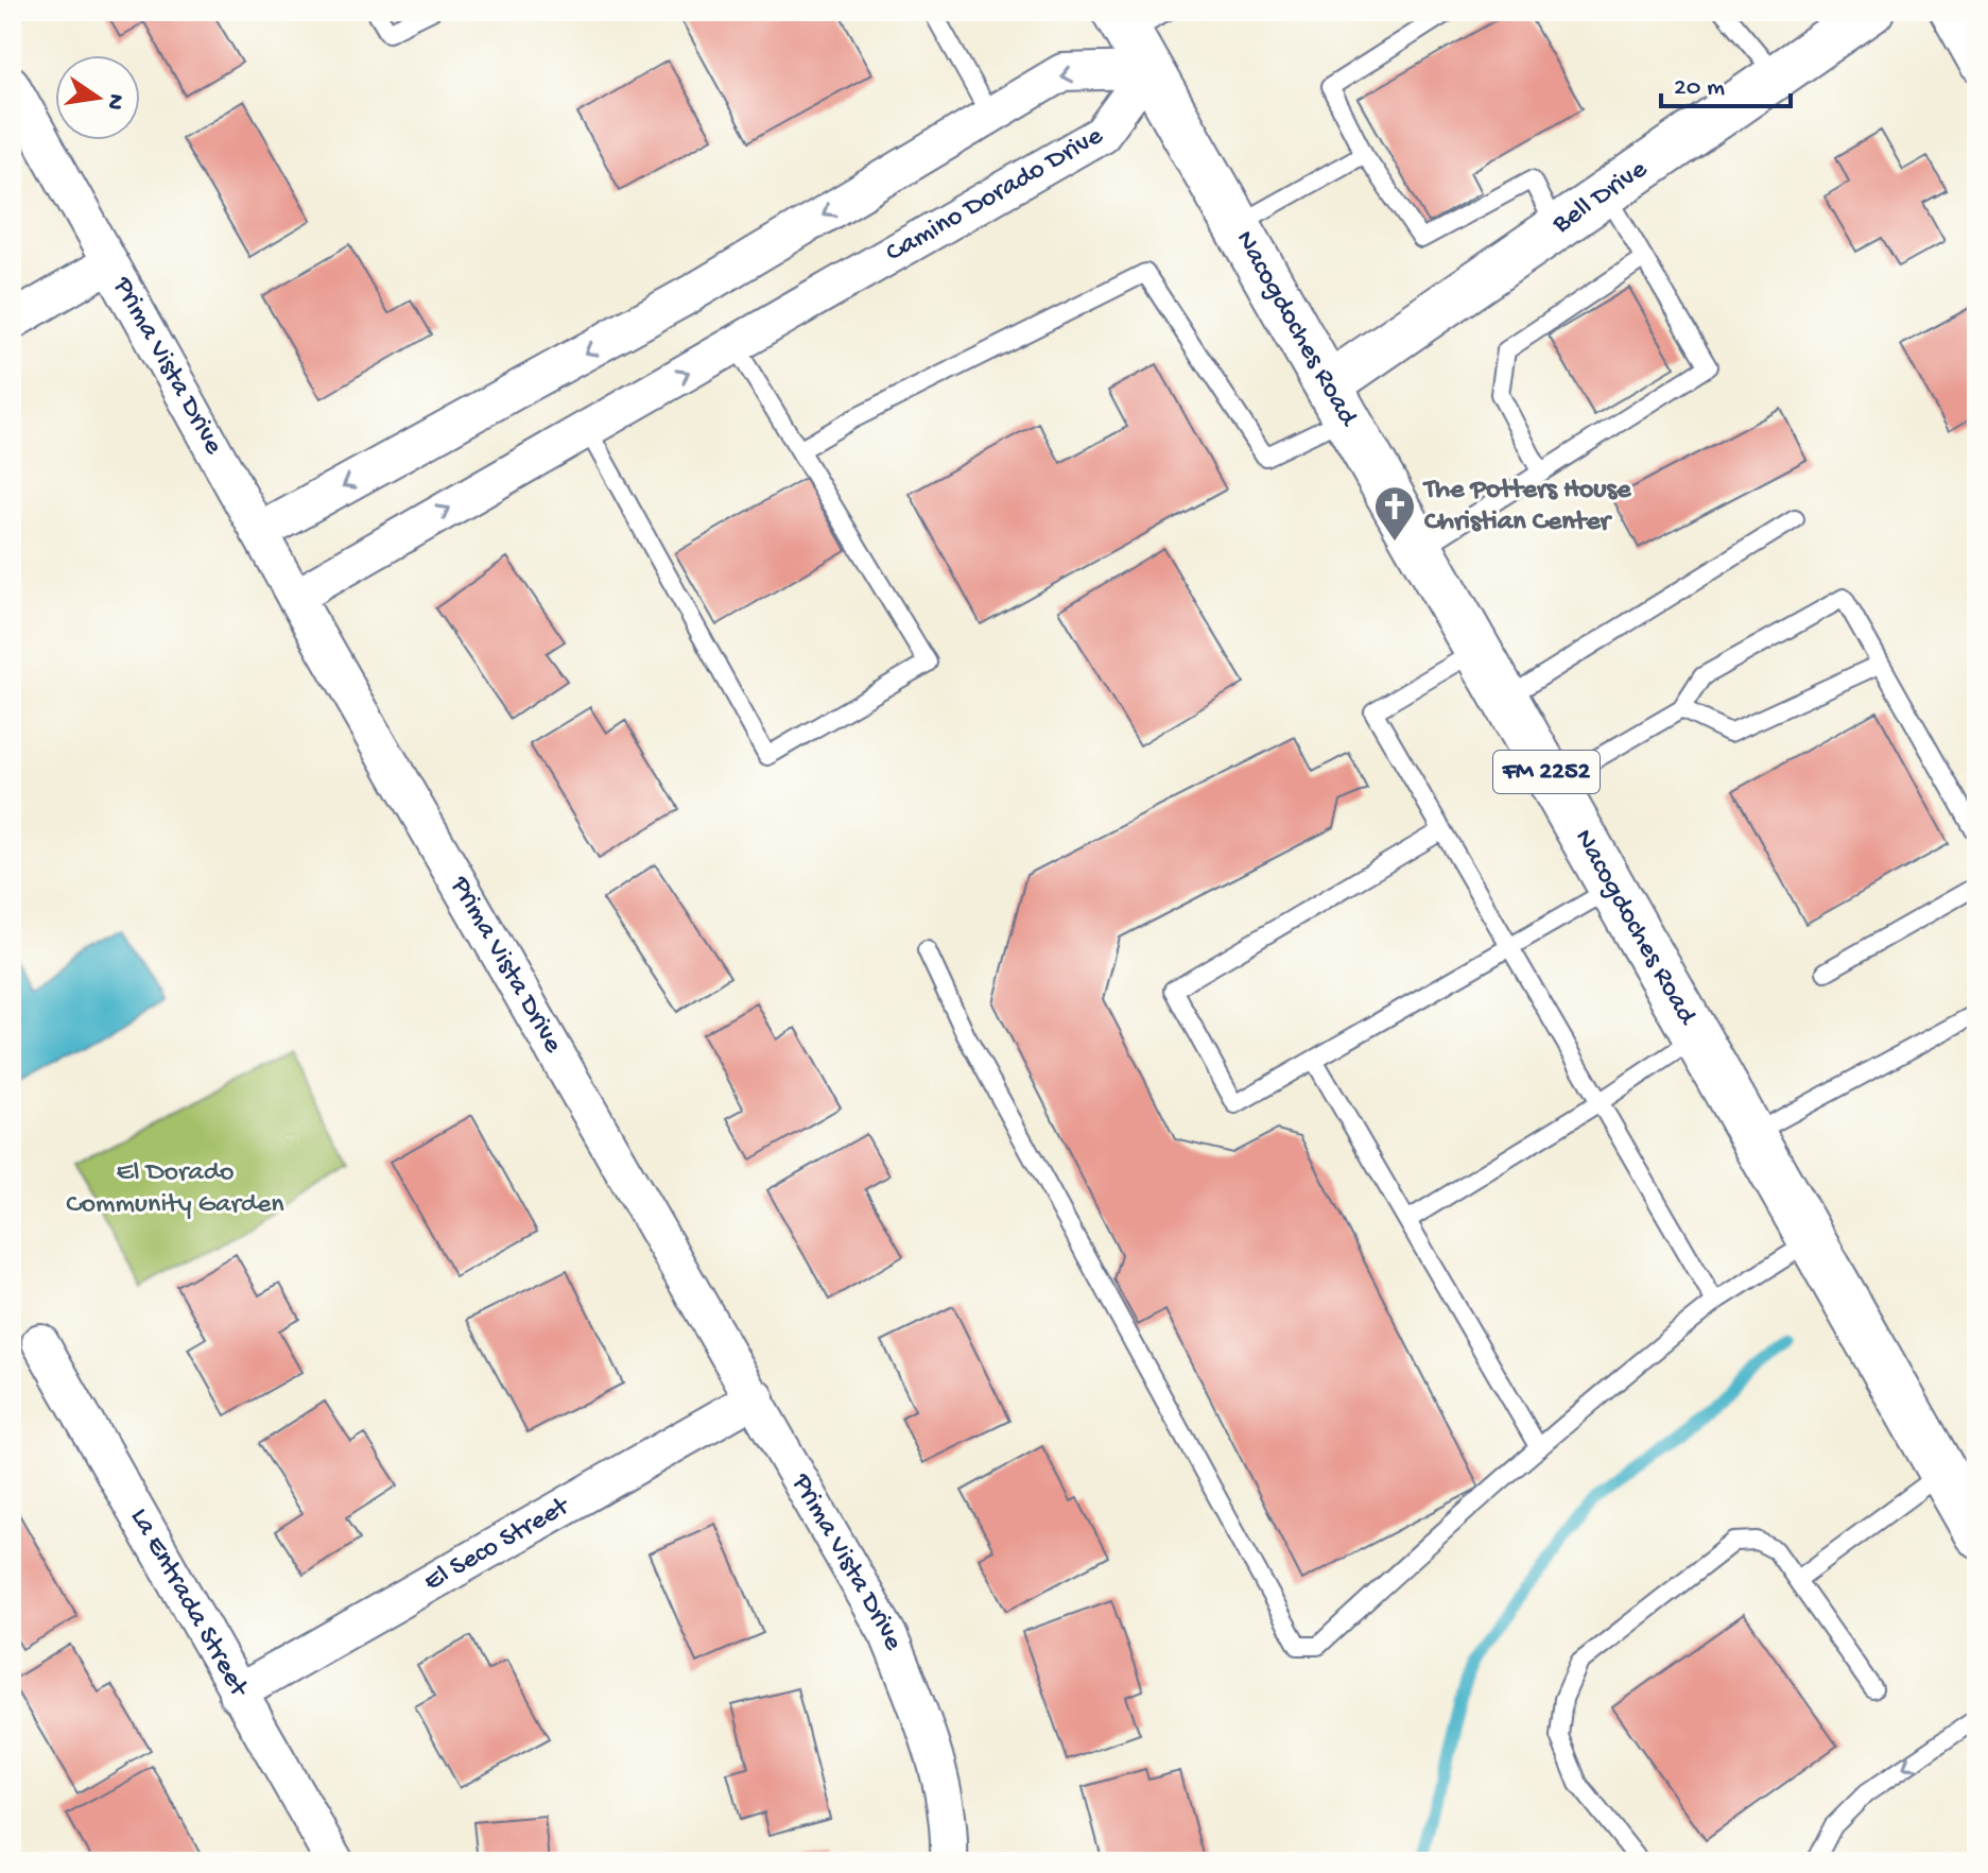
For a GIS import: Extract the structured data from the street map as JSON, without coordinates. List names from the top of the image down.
{
  "streets": {
    "main road": ["Nacogdoches Road", "FM 2252"],
    "street": [
      "Camino Dorado Drive",
      "Bell Drive",
      "Prima Vista Drive",
      "El Seco Street",
      "La Entrada Street"
    ]
  },
  "crossings": [
    ["Camino Dorado Drive", "Nacogdoches Road"],
    ["Camino Dorado Drive", "Prima Vista Drive"],
    ["Bell Drive", "Nacogdoches Road"],
    ["Prima Vista Drive", "El Seco Street"],
    ["El Seco Street", "La Entrada Street"]
  ],
  "parks": ["El Dorado Community Garden"],
  "places": {
    "church": ["The Potters House Christian Center"]
  },
  "scale_bar": "20 m",
  "north": "right"
}
